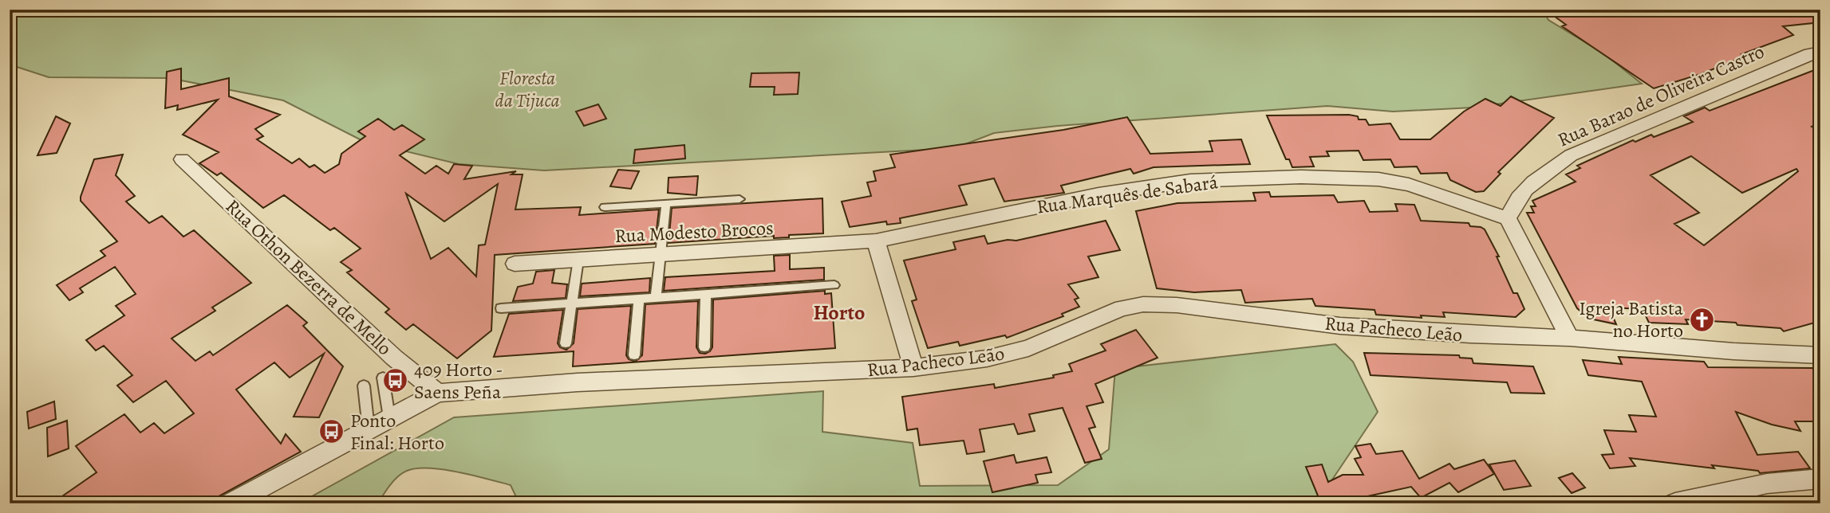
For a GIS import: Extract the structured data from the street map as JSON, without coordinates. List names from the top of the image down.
{
  "streets": {
    "street": [
      "Rua Barao de Oliveira Castro",
      "Rua Marquês de Sabará",
      "Rua Modesto Brocos",
      "Rua Othon Bezerra de Mello",
      "Rua Pacheco Leão"
    ]
  },
  "crossings": [
    ["Rua Barao de Oliveira Castro", "Rua Marquês de Sabará"],
    ["Rua Marquês de Sabará", "Rua Modesto Brocos"],
    ["Rua Othon Bezerra de Mello", "Rua Pacheco Leão"]
  ],
  "districts": ["Horto"],
  "parks": ["Floresta da Tijuca"],
  "places": {
    "church": ["Igreja Batista no Horto"],
    "bus stop": ["409 Horto - Saens Peña", "Ponto Final: Horto"]
  }
}
